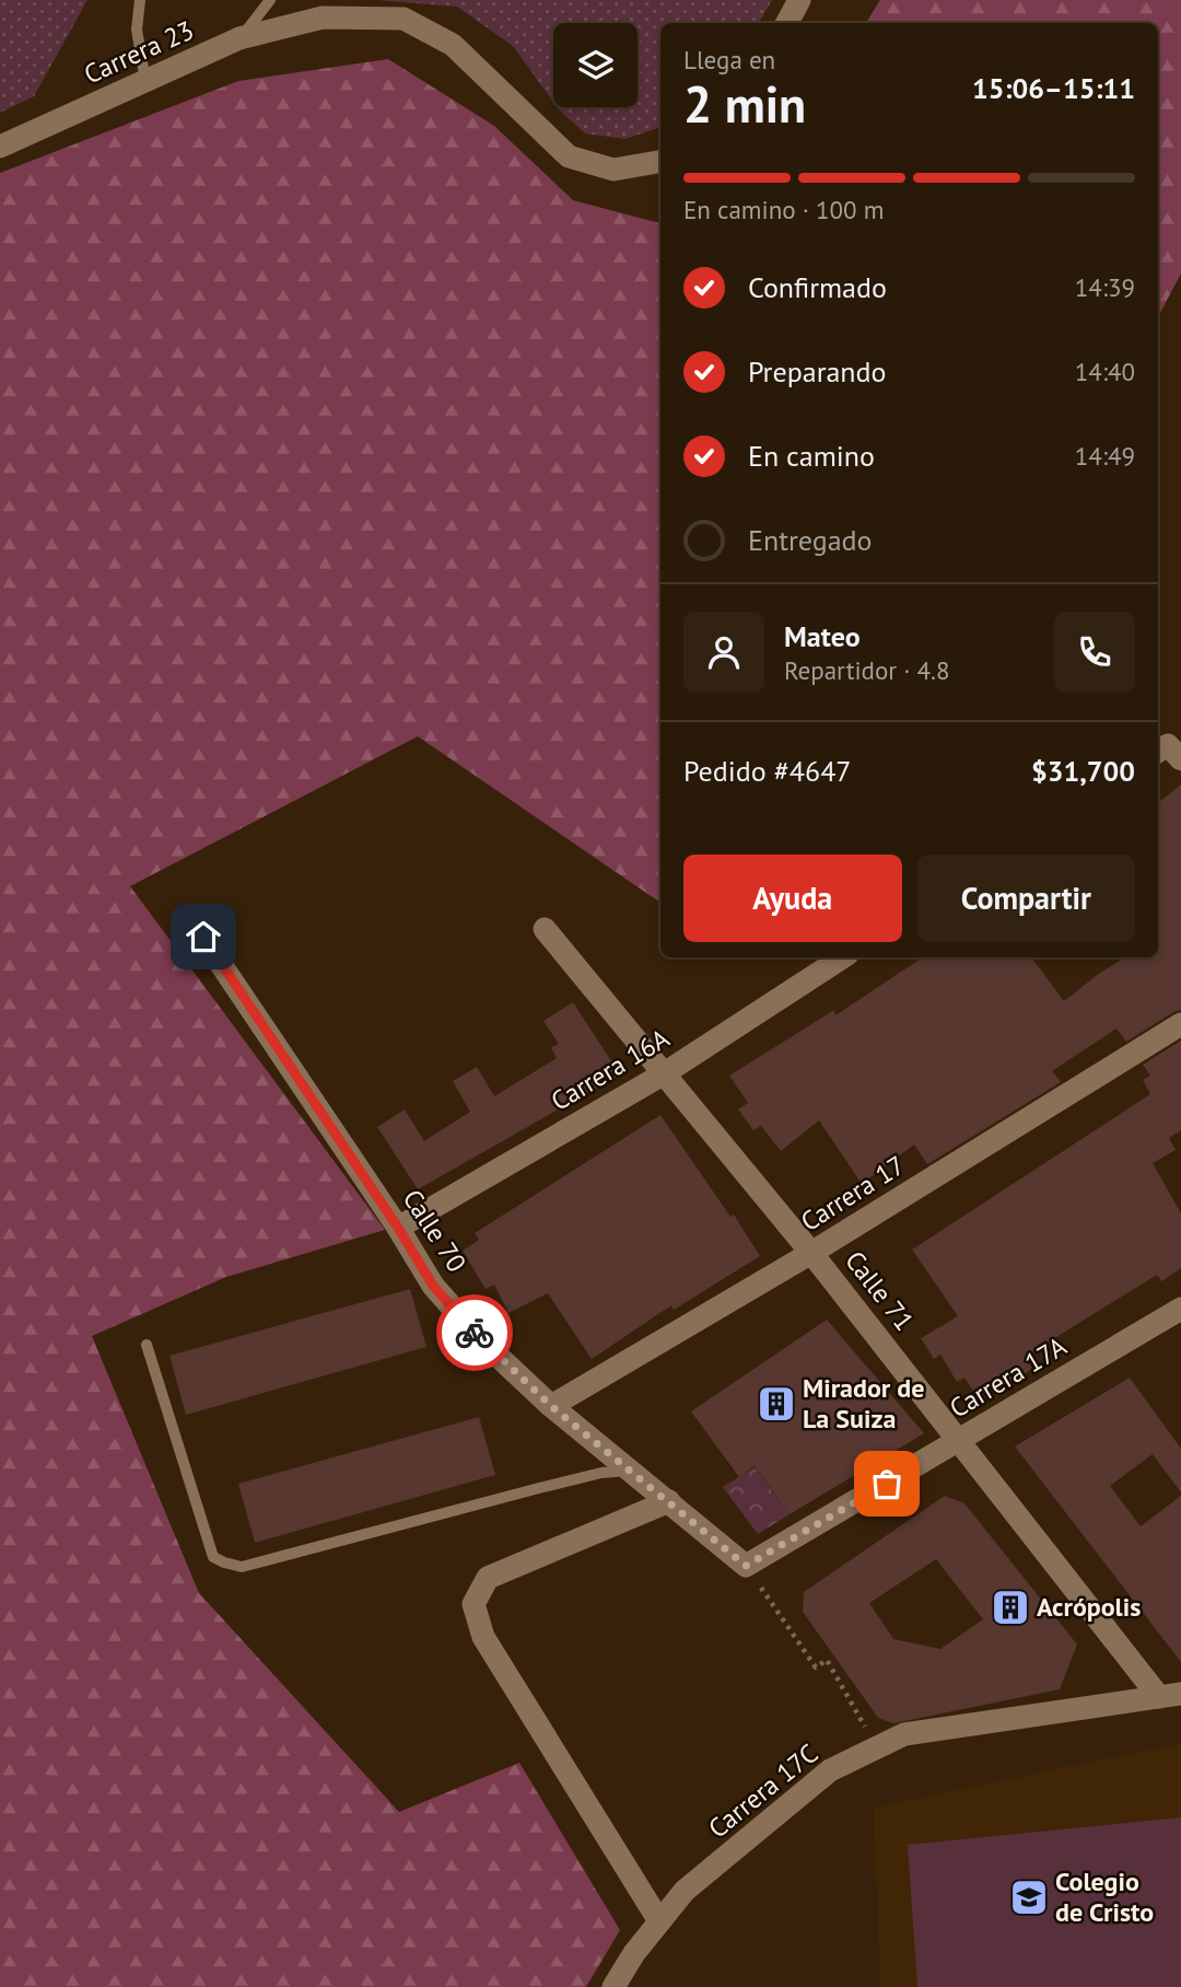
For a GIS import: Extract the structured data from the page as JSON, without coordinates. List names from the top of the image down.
{
  "streets": {
    "street": [
      "Carrera 23",
      "Carrera 16A",
      "Carrera 17",
      "Calle 70",
      "Calle 71",
      "Carrera 17A",
      "Carrera 17C"
    ]
  },
  "crossings": [
    ["Carrera 16A", "Calle 70"],
    ["Carrera 16A", "Calle 71"],
    ["Carrera 17", "Calle 70"],
    ["Carrera 17", "Calle 71"],
    ["Calle 70", "Carrera 17A"],
    ["Calle 71", "Carrera 17A"],
    ["Calle 71", "Carrera 17C"]
  ],
  "places": {
    "building": ["Mirador de La Suiza", "Acrópolis"],
    "school or university": ["Colegio de Cristo"]
  },
  "page": {
    "heading": ["2 min", "Llega en", "15:06–15:11"],
    "panel": [
      "Mateo",
      "Repartidor · 4.8",
      "Pedido #4647",
      "$31,700"
    ],
    "bar": "En camino · 100 m",
    "list": [
      ["Confirmado", "14:39"],
      ["Preparando", "14:40"],
      ["En camino", "14:49"],
      "Entregado"
    ],
    "buttons": ["Ayuda", "Compartir"]
  }
}
